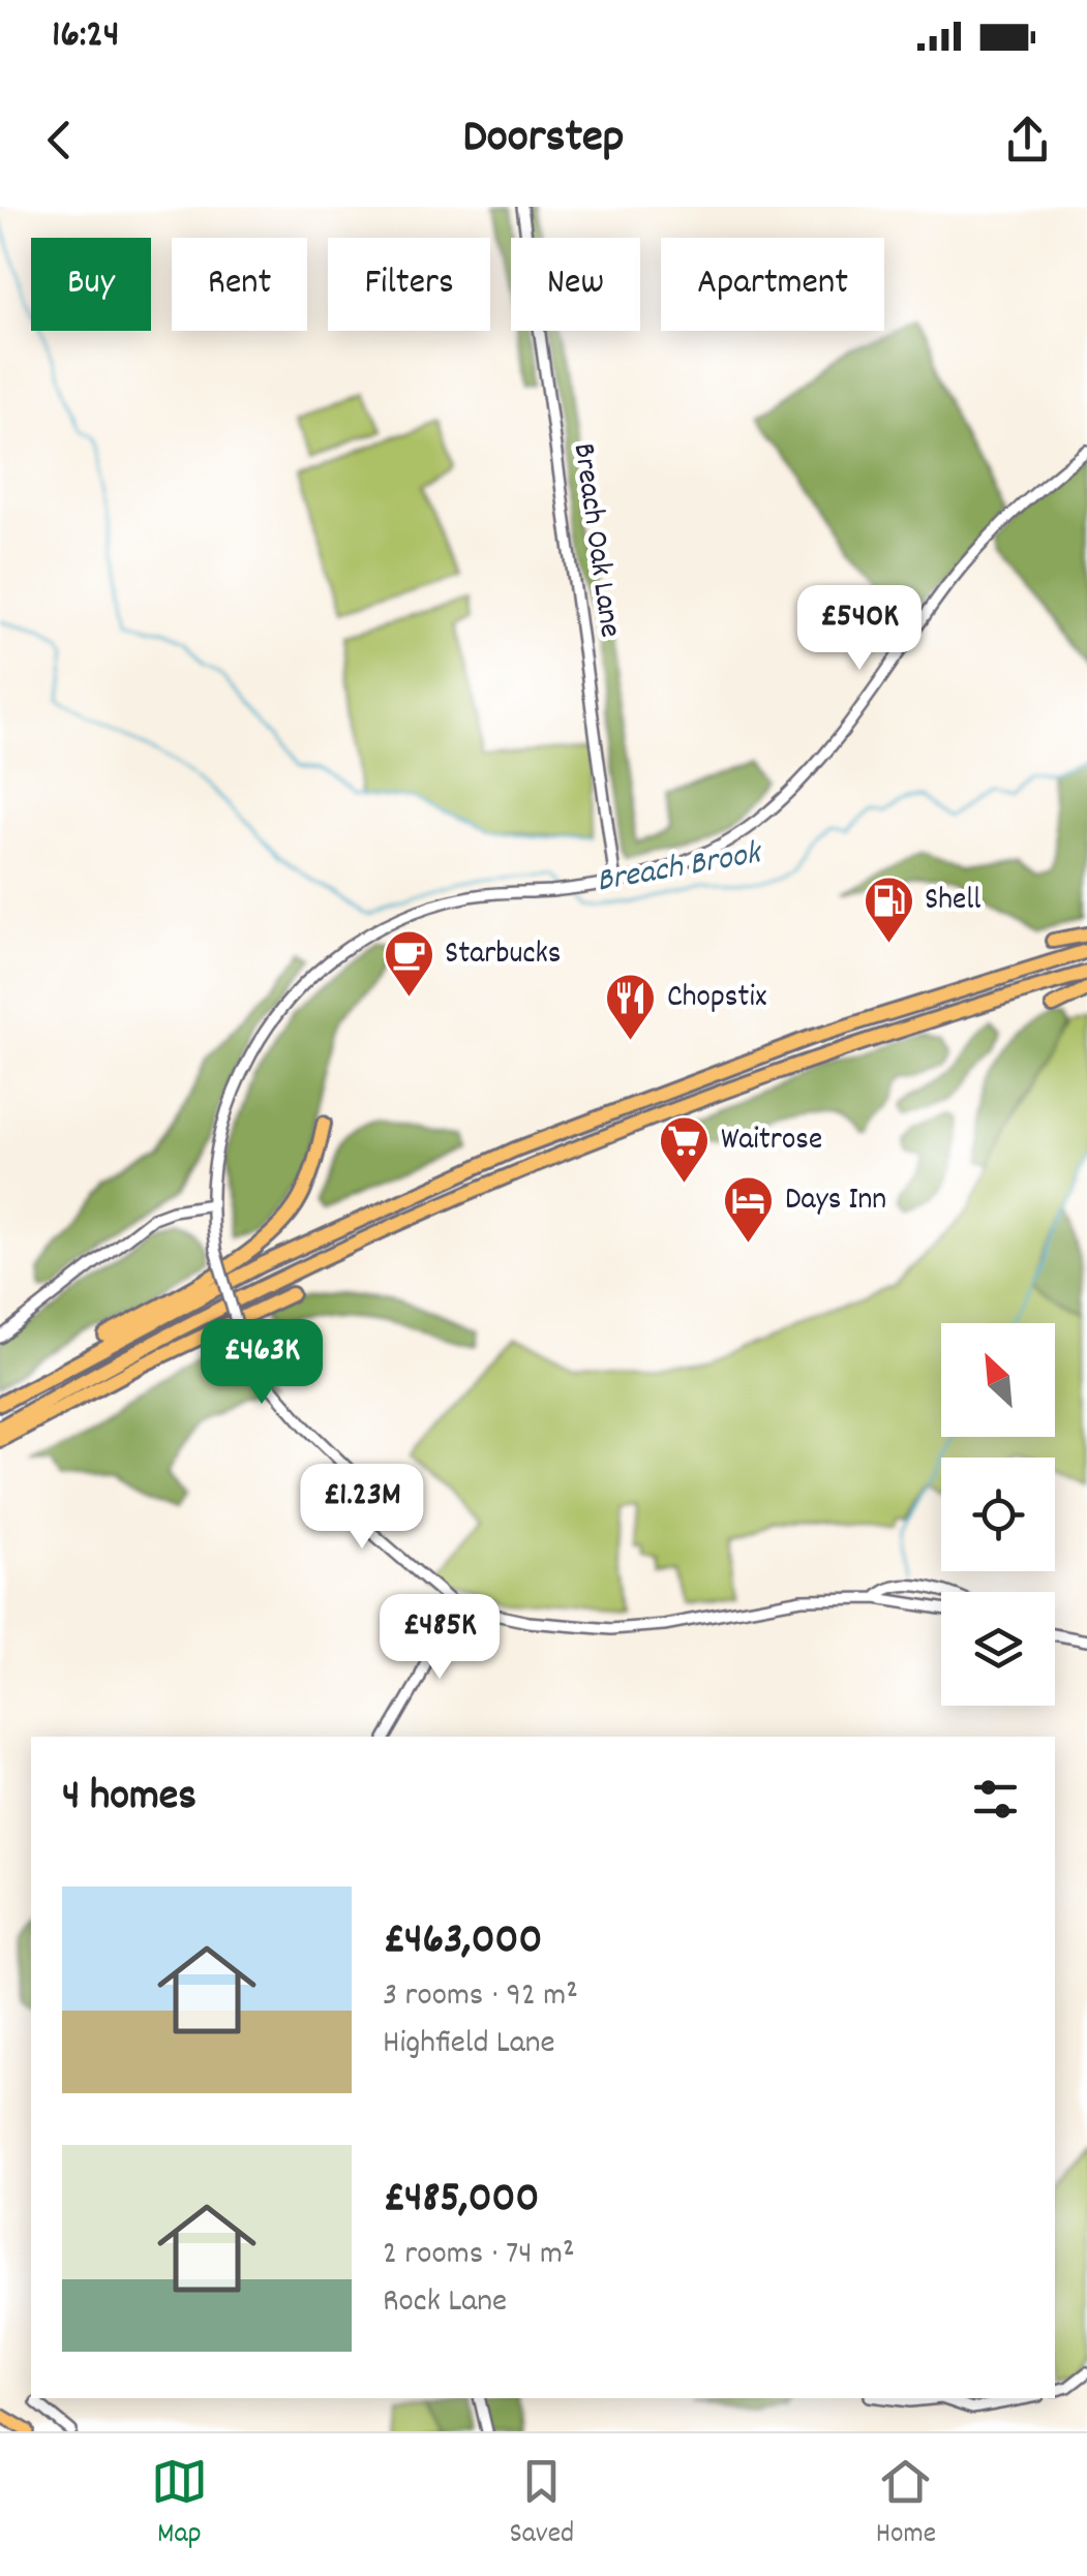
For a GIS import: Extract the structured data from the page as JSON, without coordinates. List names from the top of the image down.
{
  "streets": {
    "street": ["Breach Oak Lane"]
  },
  "water": ["Breach Brook"],
  "places": {
    "fuel station": ["Shell"],
    "cafe": ["Starbucks"],
    "restaurant": ["Chopstix"],
    "supermarket": ["Waitrose"],
    "hotel": ["Days Inn"]
  },
  "north": "top left",
  "page": {
    "status": "16:24",
    "header": "Doorstep",
    "chip": [
      "Buy",
      "Rent",
      "Filters",
      "New",
      "Apartment"
    ],
    "price": [
      "£540K",
      "£463K",
      "£1.23M",
      "£485K"
    ],
    "heading": "4 homes",
    "list": [
      {
        "name": "£463,000",
        "note": "3 rooms · 92 m² · Highfield Lane"
      },
      {
        "name": "£485,000",
        "note": "2 rooms · 74 m² · Rock Lane"
      }
    ],
    "tabs": ["Map", "Saved", "Home"]
  }
}
